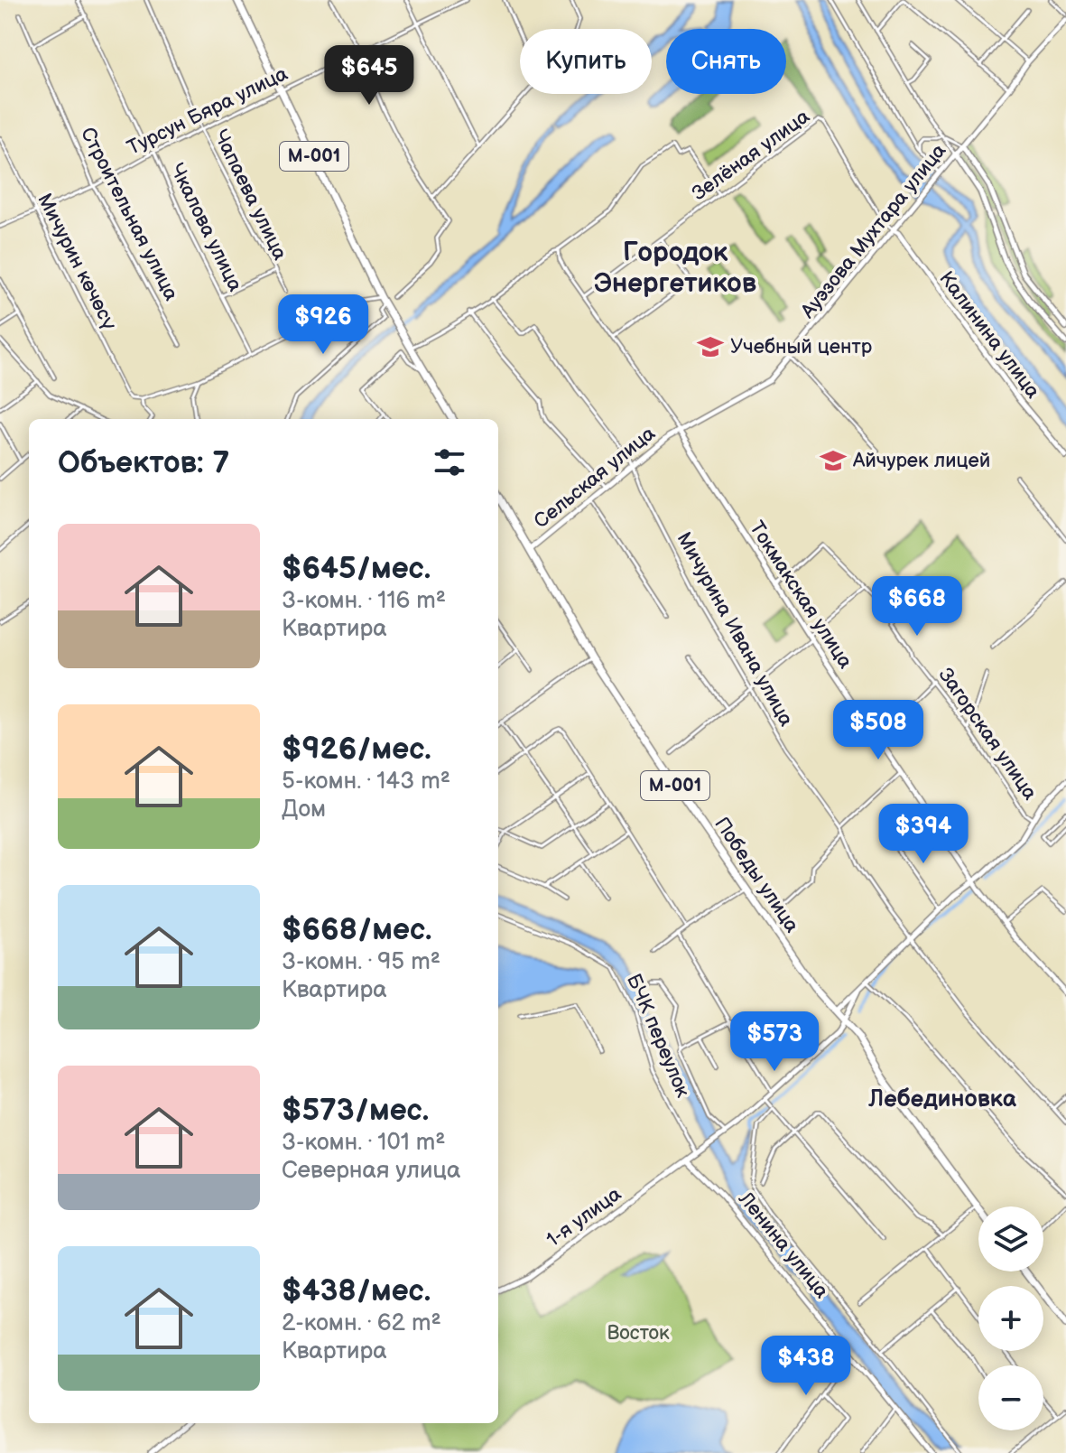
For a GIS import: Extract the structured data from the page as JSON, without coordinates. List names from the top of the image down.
{
  "streets": {
    "main road": [
      "М-001",
      "Ауэзова Мухтара улица",
      "Калинина улица",
      "Сельская улица",
      "Токмакская улица",
      "Победы улица",
      "1-я улица",
      "Ленина улица"
    ],
    "street": [
      "Турсун Бяра улица",
      "Зелёная улица",
      "Чапаева улица",
      "Строительная улица",
      "Чкалова улица",
      "Мичурин көчөсү",
      "Мичурина Ивана улица",
      "Загорская улица",
      "БЧК переулок"
    ]
  },
  "crossings": [
    ["Турсун Бяра улица", "М-001"],
    ["Турсун Бяра улица", "Чапаева улица"],
    ["Турсун Бяра улица", "Строительная улица"],
    ["Турсун Бяра улица", "Чкалова улица"],
    ["Турсун Бяра улица", "Мичурин көчөсү"],
    ["Зелёная улица", "Ауэзова Мухтара улица"],
    ["Зелёная улица", "Калинина улица"],
    ["Чапаева улица", "Чкалова улица"],
    ["Ауэзова Мухтара улица", "Калинина улица"],
    ["Ауэзова Мухтара улица", "Сельская улица"],
    ["Ауэзова Мухтара улица", "Токмакская улица"],
    ["Сельская улица", "Токмакская улица"],
    ["Сельская улица", "Мичурина Ивана улица"],
    ["Сельская улица", "Победы улица"],
    ["Токмакская улица", "Загорская улица"],
    ["БЧК переулок", "1-я улица"],
    ["1-я улица", "Ленина улица"]
  ],
  "districts": ["Городок Энергетиков", "Лебединовка"],
  "parks": ["Восток"],
  "places": {
    "school or university": ["Учебный центр", "Айчурек лицей"]
  },
  "page": {
    "chip": ["Купить", "Снять"],
    "price": [
      "$645",
      "$926",
      "$668",
      "$508",
      "$394",
      "$573",
      "$438"
    ],
    "heading": "Объектов: 7",
    "list": [
      {
        "name": "$645/мес.",
        "note": "3-комн. · 116 m² · Квартира"
      },
      {
        "name": "$926/мес.",
        "note": "5-комн. · 143 m² · Дом"
      },
      {
        "name": "$668/мес.",
        "note": "3-комн. · 95 m² · Квартира"
      },
      {
        "name": "$573/мес.",
        "note": "3-комн. · 101 m² · Северная улица"
      },
      {
        "name": "$438/мес.",
        "note": "2-комн. · 62 m² · Квартира"
      }
    ],
    "map_buttons": ["+", "−"]
  }
}
